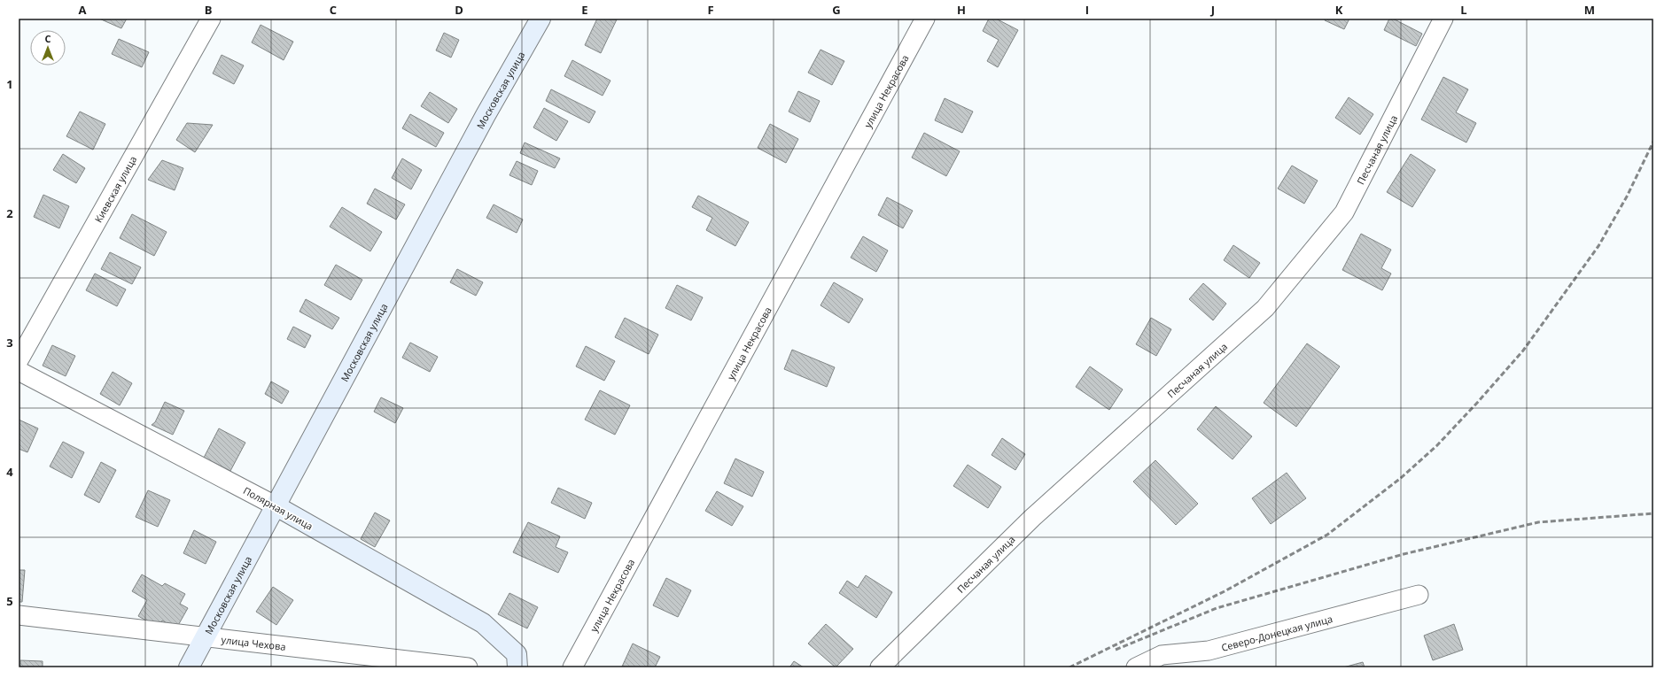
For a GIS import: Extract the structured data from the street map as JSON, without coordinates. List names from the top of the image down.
{
  "streets": {
    "main road": ["Московская улица", "Полярная улица"],
    "street": [
      "улица Некрасова",
      "Песчаная улица",
      "Киевская улица",
      "Северо-Донецкая улица",
      "улица Чехова"
    ]
  },
  "crossings": [
    ["Московская улица", "Полярная улица"],
    ["Московская улица", "улица Чехова"]
  ],
  "north": "top",
  "grid": {
    "columns": [
      "A",
      "B",
      "C",
      "D",
      "E",
      "F",
      "G",
      "H",
      "I",
      "J",
      "K",
      "L",
      "M"
    ],
    "rows": [
      "1",
      "2",
      "3",
      "4",
      "5"
    ]
  }
}
